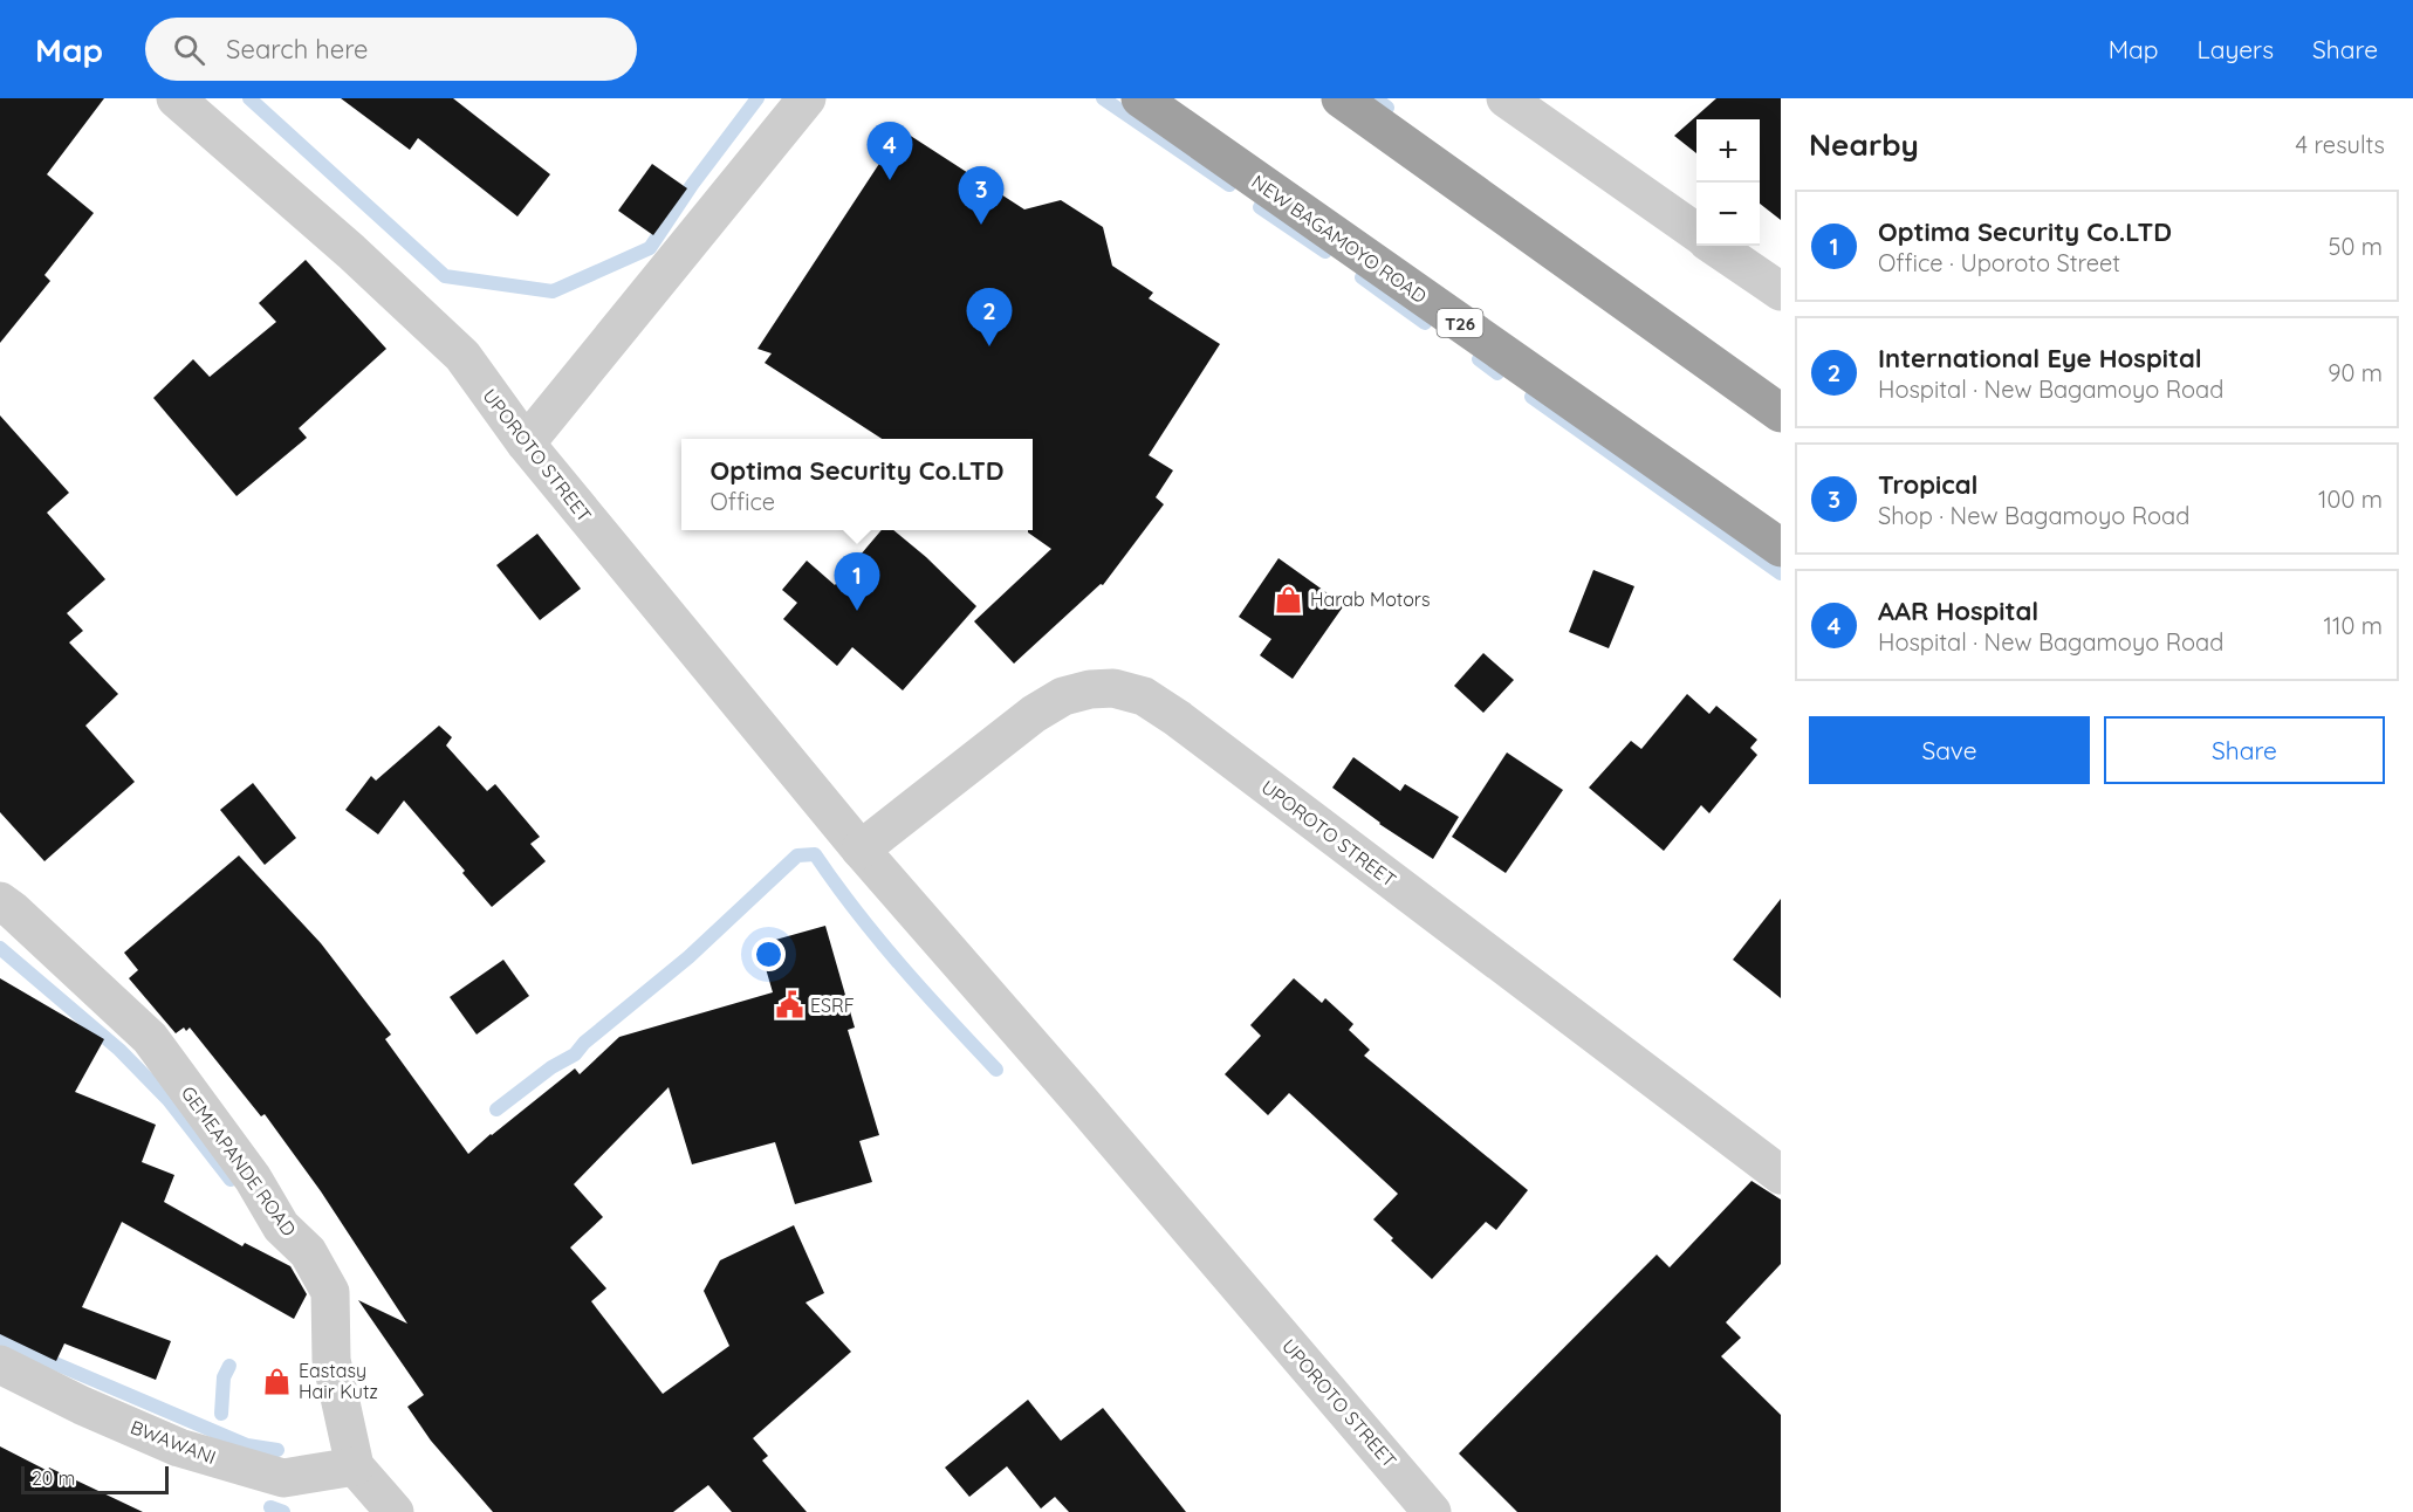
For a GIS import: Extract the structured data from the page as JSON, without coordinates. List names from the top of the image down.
{
  "streets": {
    "highway": ["NEW BAGAMOYO ROAD", "T26"],
    "street": ["UPOROTO STREET", "GEMEAPANDE ROAD", "BWAWANI"]
  },
  "crossings": [
    ["GEMEAPANDE ROAD", "BWAWANI"]
  ],
  "places": {
    "shop": ["Harab Motors", "Eastasy Hair Kutz"],
    "public building": ["ESRF"]
  },
  "scale_bar": "20 m",
  "page": {
    "header": "Map",
    "search": "Search here",
    "nav": ["Map", "Layers", "Share"],
    "heading": ["Nearby", "4 results"],
    "map_buttons": ["+", "−"],
    "pins": [
      "4",
      "3",
      "2",
      "1"
    ],
    "list": [
      {
        "mark": "1",
        "name": "Optima Security Co.LTD",
        "note": "Office · Uporoto Street",
        "value": "50 m"
      },
      {
        "mark": "2",
        "name": "International Eye Hospital",
        "note": "Hospital · New Bagamoyo Road",
        "value": "90 m"
      },
      {
        "mark": "3",
        "name": "Tropical",
        "note": "Shop · New Bagamoyo Road",
        "value": "100 m"
      },
      {
        "mark": "4",
        "name": "AAR Hospital",
        "note": "Hospital · New Bagamoyo Road",
        "value": "110 m"
      }
    ],
    "popup": ["Optima Security Co.LTD", "Office"],
    "buttons": ["Save", "Share"],
    "scale": "20 m"
  }
}
